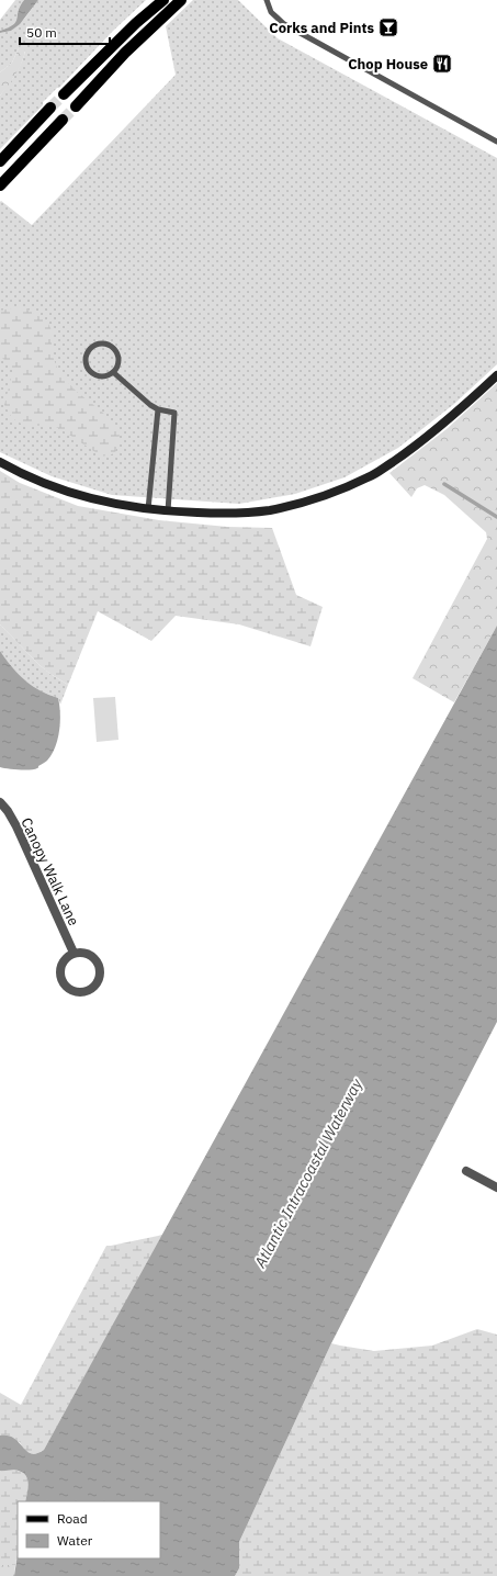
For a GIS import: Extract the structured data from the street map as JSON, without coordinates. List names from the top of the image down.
{
  "streets": {
    "street": ["Canopy Walk Lane"]
  },
  "water": ["Atlantic Intracoastal Waterway"],
  "places": {
    "bar": ["Corks and Pints"],
    "restaurant": ["Chop House"]
  },
  "legend": ["Road", "Water"],
  "scale_bar": "50 m"
}
